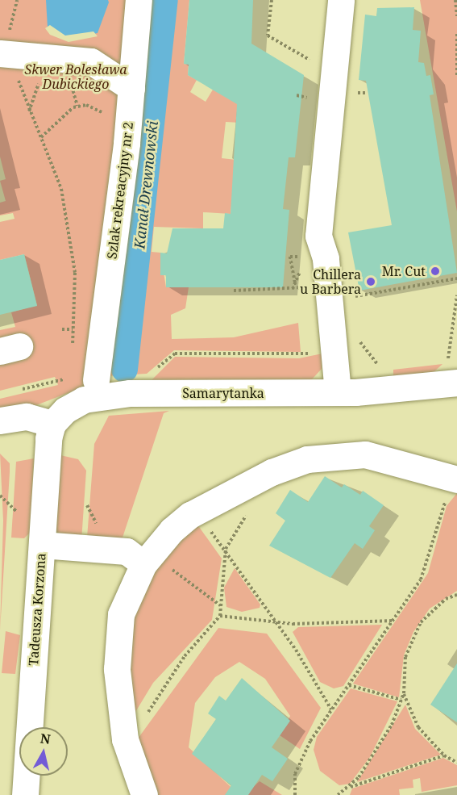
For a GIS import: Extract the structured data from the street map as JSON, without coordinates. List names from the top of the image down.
{
  "streets": {
    "street": ["Szlak rekreacyjny nr 2", "Samarytanka", "Tadeusza Korzona"]
  },
  "crossings": [
    ["Samarytanka", "Tadeusza Korzona"]
  ],
  "water": ["Kanał Drewnowski"],
  "parks": ["Skwer Bolesława Dubickiego"],
  "places": ["Mr. Cut", "Chillera u Barbera"],
  "north": "top"
}
